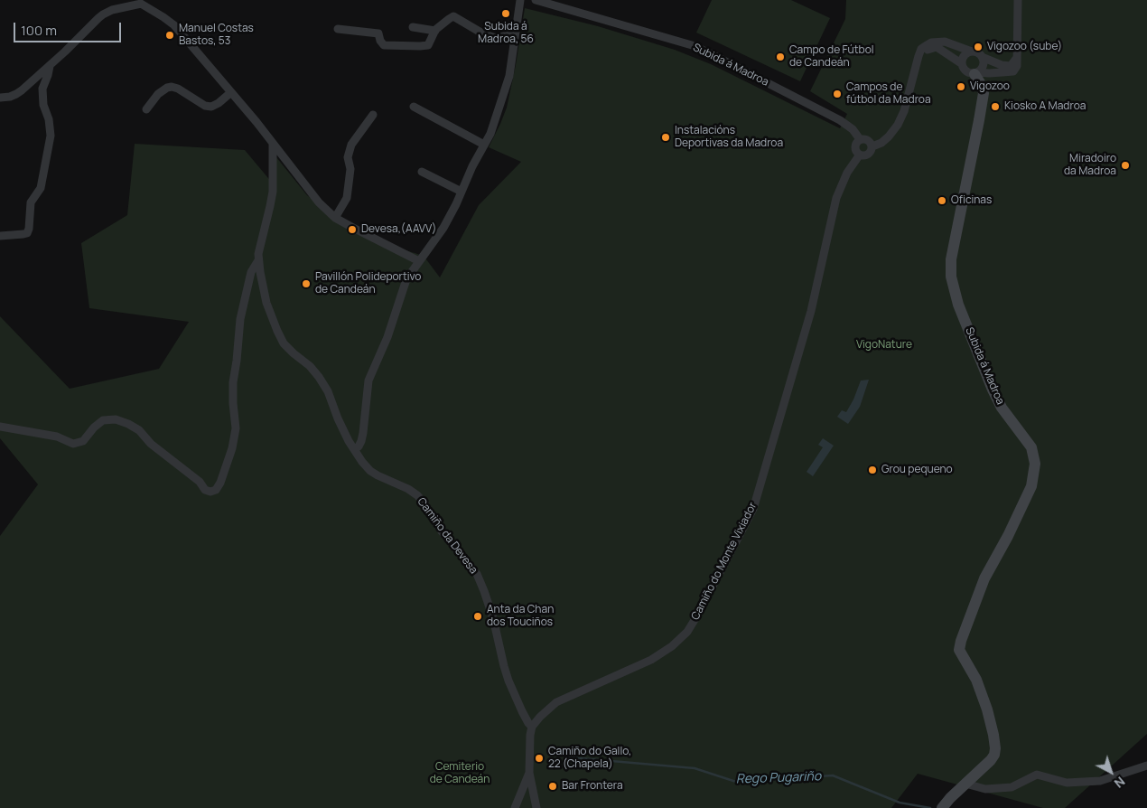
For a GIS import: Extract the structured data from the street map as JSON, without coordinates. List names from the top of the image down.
{
  "streets": {
    "street": ["Subida á Madroa", "Camiño da Devesa", "Camiño do Monte Vixiador"]
  },
  "crossings": [
    ["Subida á Madroa", "Camiño do Monte Vixiador"],
    ["Camiño da Devesa", "Camiño do Monte Vixiador"]
  ],
  "water": ["Rego Pugariño"],
  "parks": ["VigoNature", "Cemiterio de Candeán"],
  "places": [
    "Subida á Madroa, 56",
    "Manuel Costas Bastos, 53",
    "Vigozoo (sube)",
    "Campo de Fútbol de Candeán",
    "Vigozoo",
    "Campos de fútbol da Madroa",
    "Kiosko A Madroa",
    "Instalacións Deportivas da Madroa",
    "Miradoiro da Madroa",
    "Oficinas",
    "Devesa,(AAVV)",
    "Pavillón Polideportivo de Candeán",
    "Grou pequeno",
    "Anta da Chan dos Touciños",
    "Camiño do Gallo, 22 (Chapela)",
    "Bar Frontera"
  ],
  "scale_bar": "100 m",
  "north": "bottom right"
}
